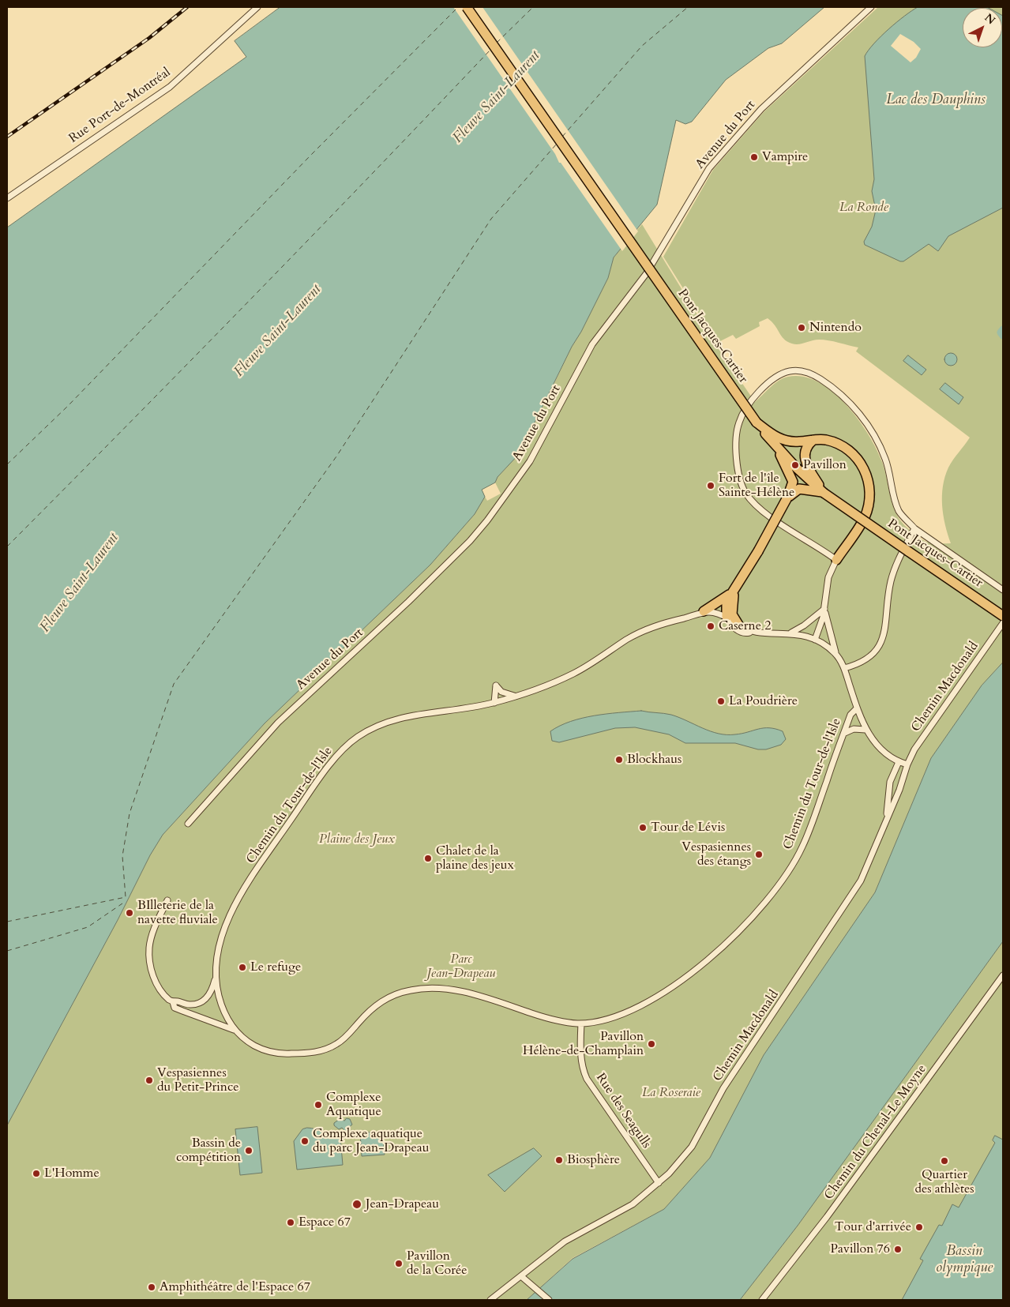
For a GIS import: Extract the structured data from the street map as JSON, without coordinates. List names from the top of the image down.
{
  "streets": {
    "main road": ["Pont Jacques-Cartier"],
    "street": [
      "Rue Port-de-Montréal",
      "Avenue du Port",
      "Chemin Macdonald",
      "Chemin du Tour-de-l'Isle",
      "Rue des Seagulls",
      "Chemin du Chenal-Le Moyne"
    ]
  },
  "crossings": [
    ["Chemin Macdonald", "Rue des Seagulls"],
    ["Chemin du Tour-de-l'Isle", "Rue des Seagulls"]
  ],
  "water": ["Fleuve Saint-Laurent", "Lac des Dauphins", "Bassin olympique"],
  "parks": [
    "La Ronde",
    "Plaine des Jeux",
    "Parc Jean-Drapeau",
    "La Roseraie"
  ],
  "places": [
    "Vampire",
    "Nintendo",
    "Pavillon",
    "Fort de l'île Sainte-Hélène",
    "Caserne 2",
    "La Poudrière",
    "Blockhaus",
    "Tour de Lévis",
    "Vespasiennes des étangs",
    "Chalet de la plaine des jeux",
    "BIlleterie de la navette fluviale",
    "Le refuge",
    "Pavillon Hélène-de-Champlain",
    "Vespasiennes du Petit-Prince",
    "Complexe Aquatique",
    "Complexe aquatique du parc Jean-Drapeau",
    "Bassin de compétition",
    "Biosphère",
    "Quartier des athlètes",
    "L'Homme",
    "Jean-Drapeau",
    "Espace 67",
    "Tour d'arrivée",
    "Pavillon 76",
    "Pavillon de la Corée",
    "Amphithéâtre de l'Espace 67"
  ],
  "north": "top right"
}
